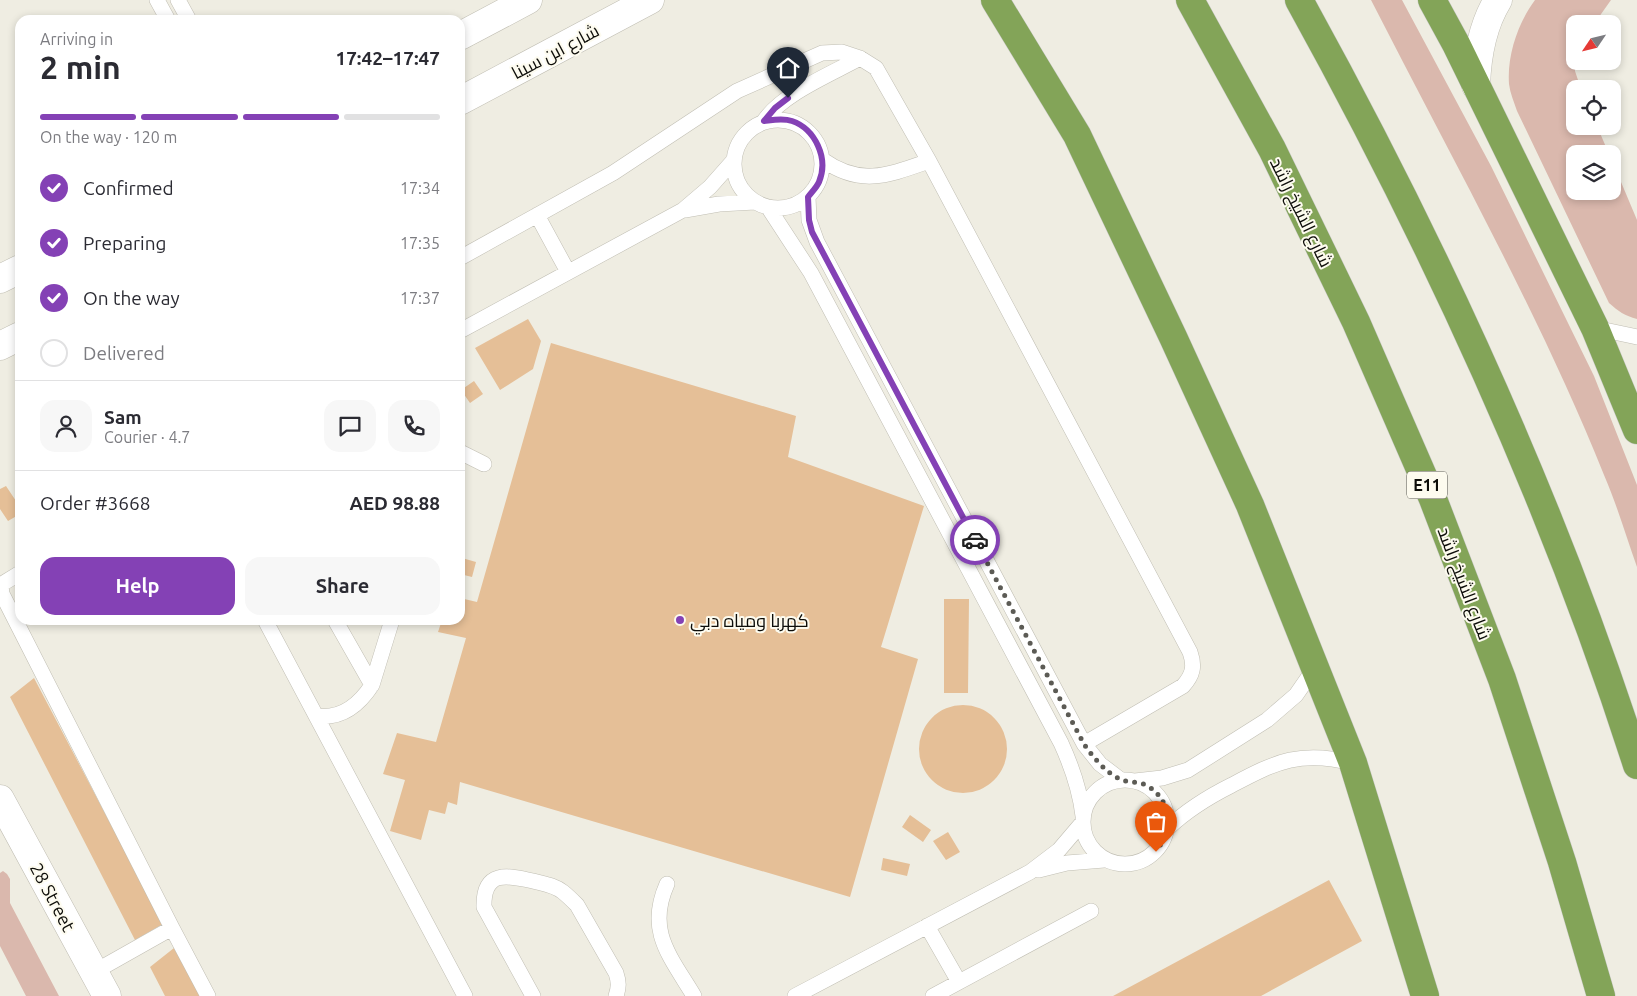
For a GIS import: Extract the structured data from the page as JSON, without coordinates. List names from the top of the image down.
{
  "streets": {
    "highway": ["شارع الشيخ راشد", "E11"],
    "street": ["شارع ابن سينا", "28 Street"]
  },
  "places": ["كهربا ومياه دبي"],
  "north": "bottom left",
  "page": {
    "heading": ["2 min", "Arriving in", "17:42–17:47"],
    "panel": [
      "Sam",
      "Courier · 4.7",
      "Order #3668",
      "AED 98.88"
    ],
    "bar": "On the way · 120 m",
    "list": [
      ["Confirmed", "17:34"],
      ["Preparing", "17:35"],
      ["On the way", "17:37"],
      "Delivered"
    ],
    "buttons": ["Help", "Share"]
  }
}
